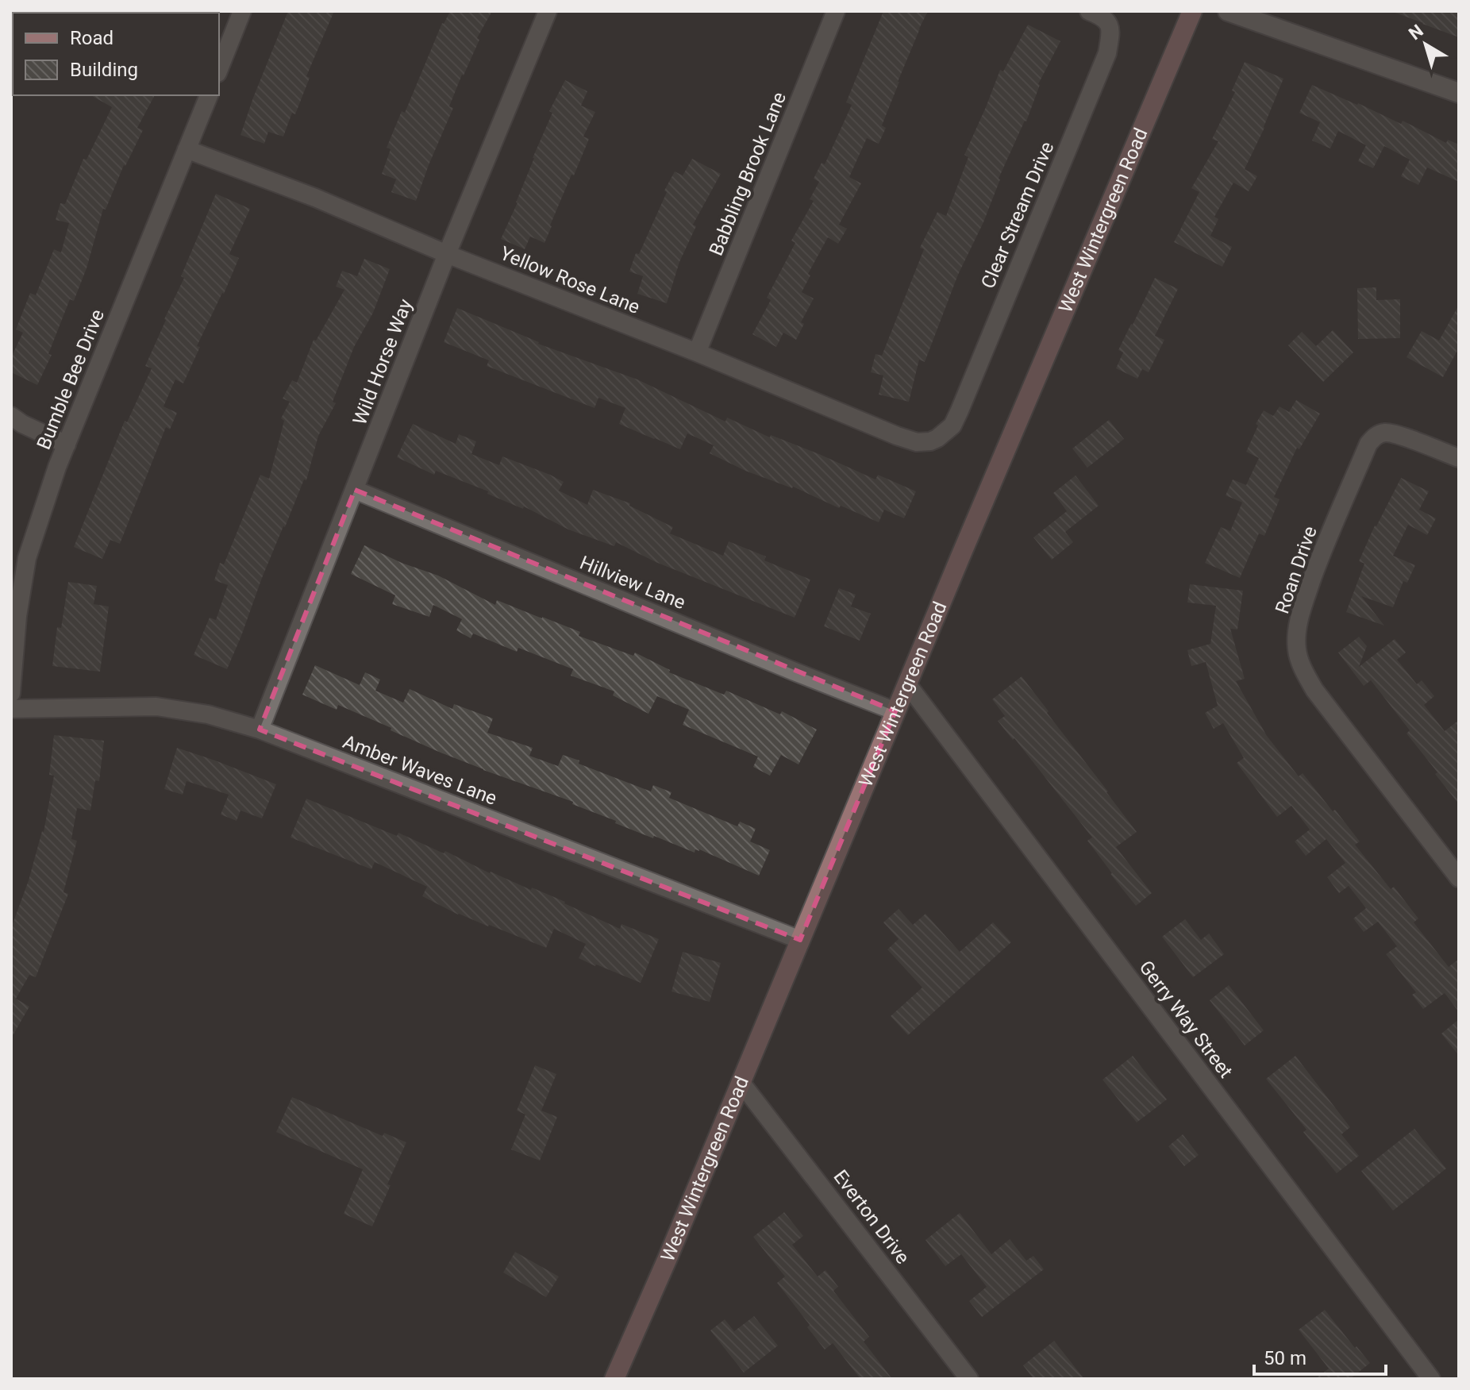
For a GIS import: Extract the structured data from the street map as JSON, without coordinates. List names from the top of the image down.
{
  "streets": {
    "main road": ["West Wintergreen Road"],
    "street": [
      "Babbling Brook Lane",
      "Clear Stream Drive",
      "Yellow Rose Lane",
      "Wild Horse Way",
      "Bumble Bee Drive",
      "Roan Drive",
      "Hillview Lane",
      "Amber Waves Lane",
      "Gerry Way Street",
      "Everton Drive"
    ]
  },
  "crossings": [
    ["Babbling Brook Lane", "Yellow Rose Lane"],
    ["Clear Stream Drive", "Yellow Rose Lane"],
    ["West Wintergreen Road", "Hillview Lane"],
    ["West Wintergreen Road", "Amber Waves Lane"],
    ["West Wintergreen Road", "Gerry Way Street"],
    ["West Wintergreen Road", "Everton Drive"],
    ["Yellow Rose Lane", "Wild Horse Way"],
    ["Yellow Rose Lane", "Bumble Bee Drive"],
    ["Wild Horse Way", "Hillview Lane"],
    ["Wild Horse Way", "Amber Waves Lane"]
  ],
  "legend": ["Road", "Building"],
  "scale_bar": "50 m",
  "north": "top left"
}
